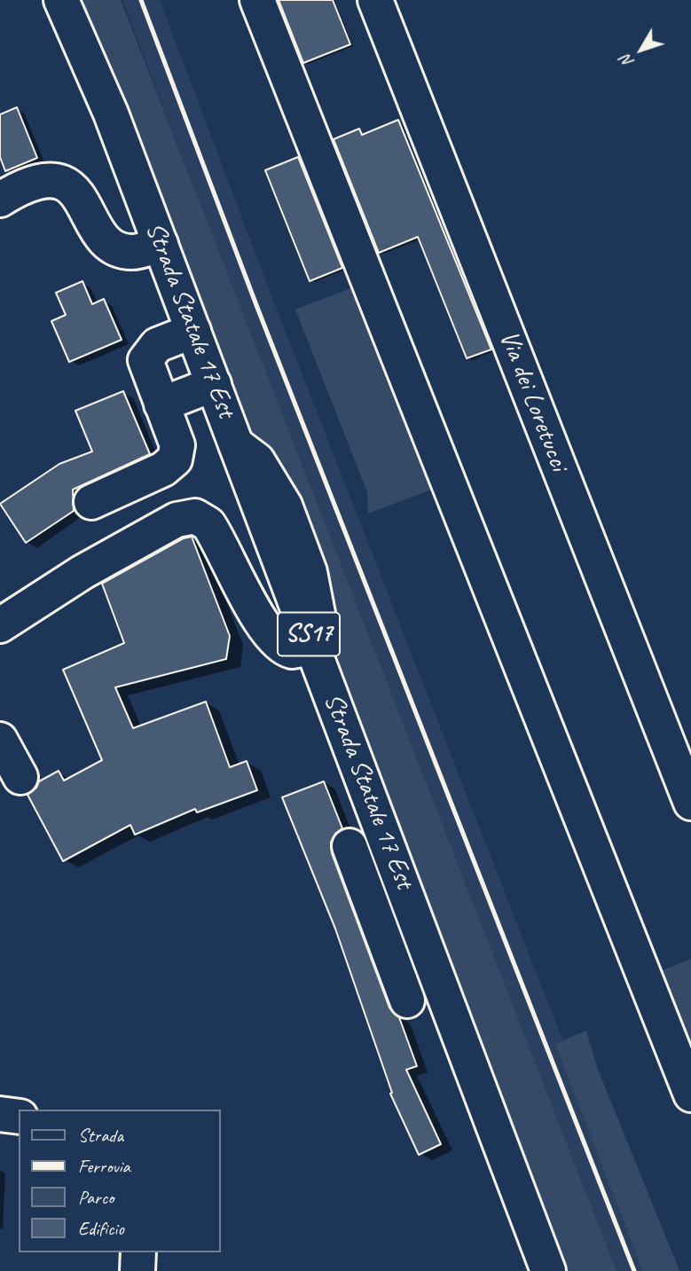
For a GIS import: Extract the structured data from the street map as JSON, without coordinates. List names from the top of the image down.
{
  "streets": {
    "main road": ["Strada Statale 17 Est", "Via dei Loretucci", "SS17"]
  },
  "legend": [
    "Strada",
    "Ferrovia",
    "Parco",
    "Edificio"
  ],
  "north": "bottom left"
}
